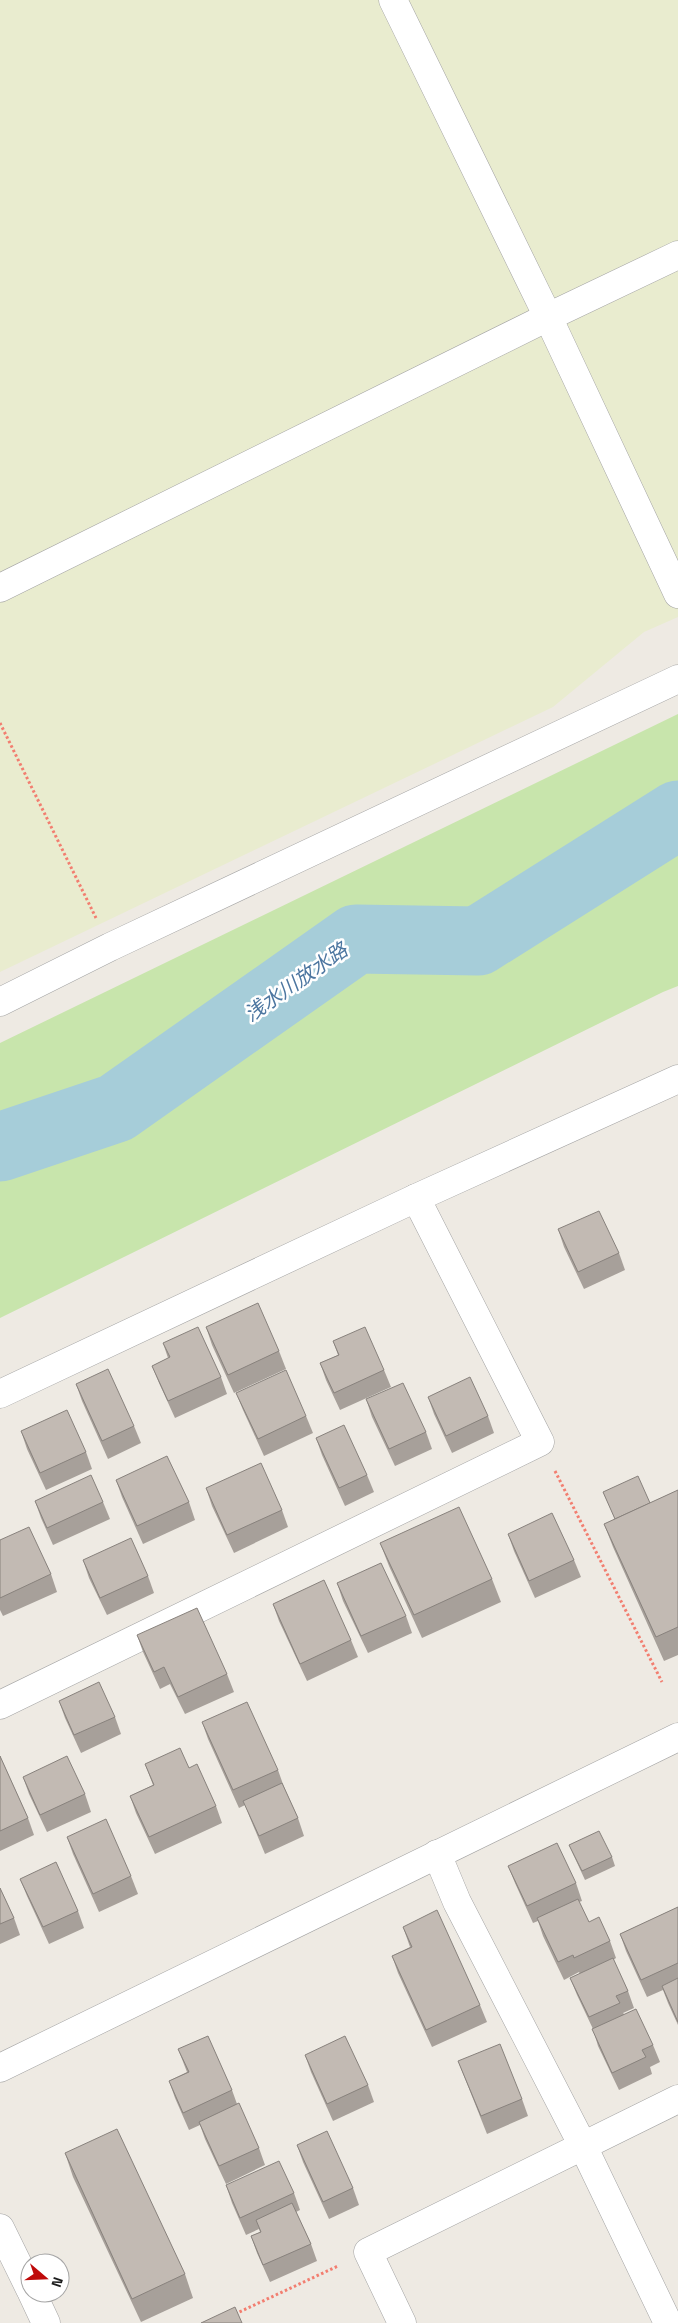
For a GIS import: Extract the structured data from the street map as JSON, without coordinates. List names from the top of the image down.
{
  "water": ["浅水川放水路"],
  "north": "right"
}
